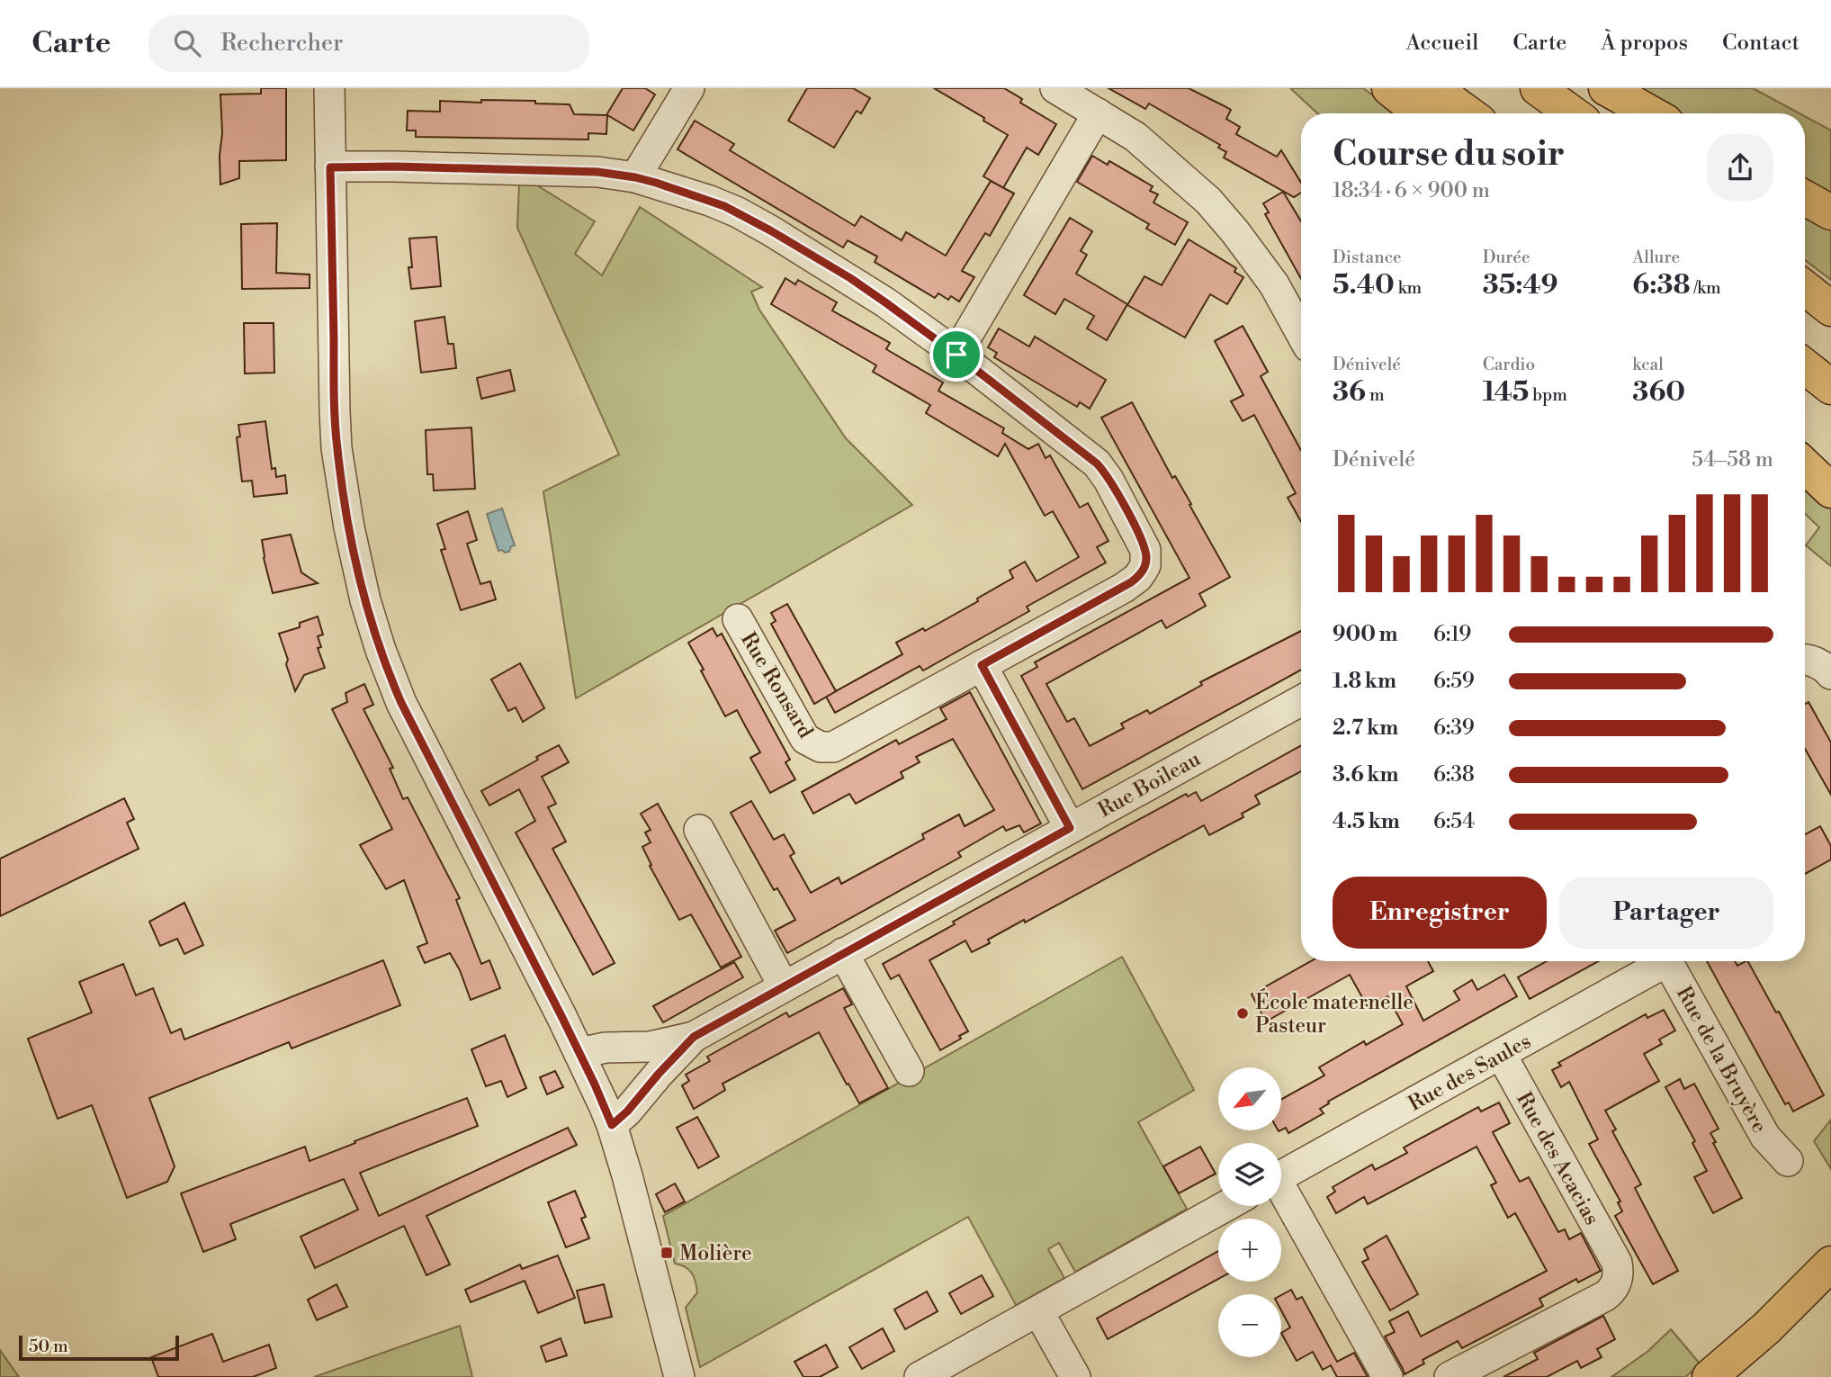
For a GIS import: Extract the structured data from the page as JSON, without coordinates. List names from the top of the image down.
{
  "streets": {
    "street": [
      "Rue Ronsard",
      "Rue Boileau",
      "Rue de la Bruyère",
      "Rue des Saules",
      "Rue des Acacias"
    ]
  },
  "crossings": [
    ["Rue des Saules", "Rue des Acacias"]
  ],
  "places": {
    "other": ["École maternelle Pasteur"],
    "transit": ["Molière"]
  },
  "scale_bar": "50 m",
  "north": "bottom left",
  "page": {
    "header": "Carte",
    "search": "Rechercher",
    "nav": [
      "Accueil",
      "Carte",
      "À propos",
      "Contact"
    ],
    "heading": ["Course du soir", "18:34 · 6 × 900 m"],
    "stats": [
      ["Distance", "5.40 km"],
      ["Durée", "35:49"],
      ["Allure", "6:38 /km"],
      ["Dénivelé", "36 m"],
      ["Cardio", "145 bpm"],
      ["kcal", "360"]
    ],
    "chart": ["Dénivelé", "54–58 m"],
    "list": [
      {
        "name": "900 m",
        "note": "6:19"
      },
      {
        "name": "1.8 km",
        "note": "6:59"
      },
      {
        "name": "2.7 km",
        "note": "6:39"
      },
      {
        "name": "3.6 km",
        "note": "6:38"
      },
      {
        "name": "4.5 km",
        "note": "6:54"
      }
    ],
    "buttons": ["Enregistrer", "Partager"],
    "map_buttons": ["+", "−"],
    "scale": "50 m"
  }
}
